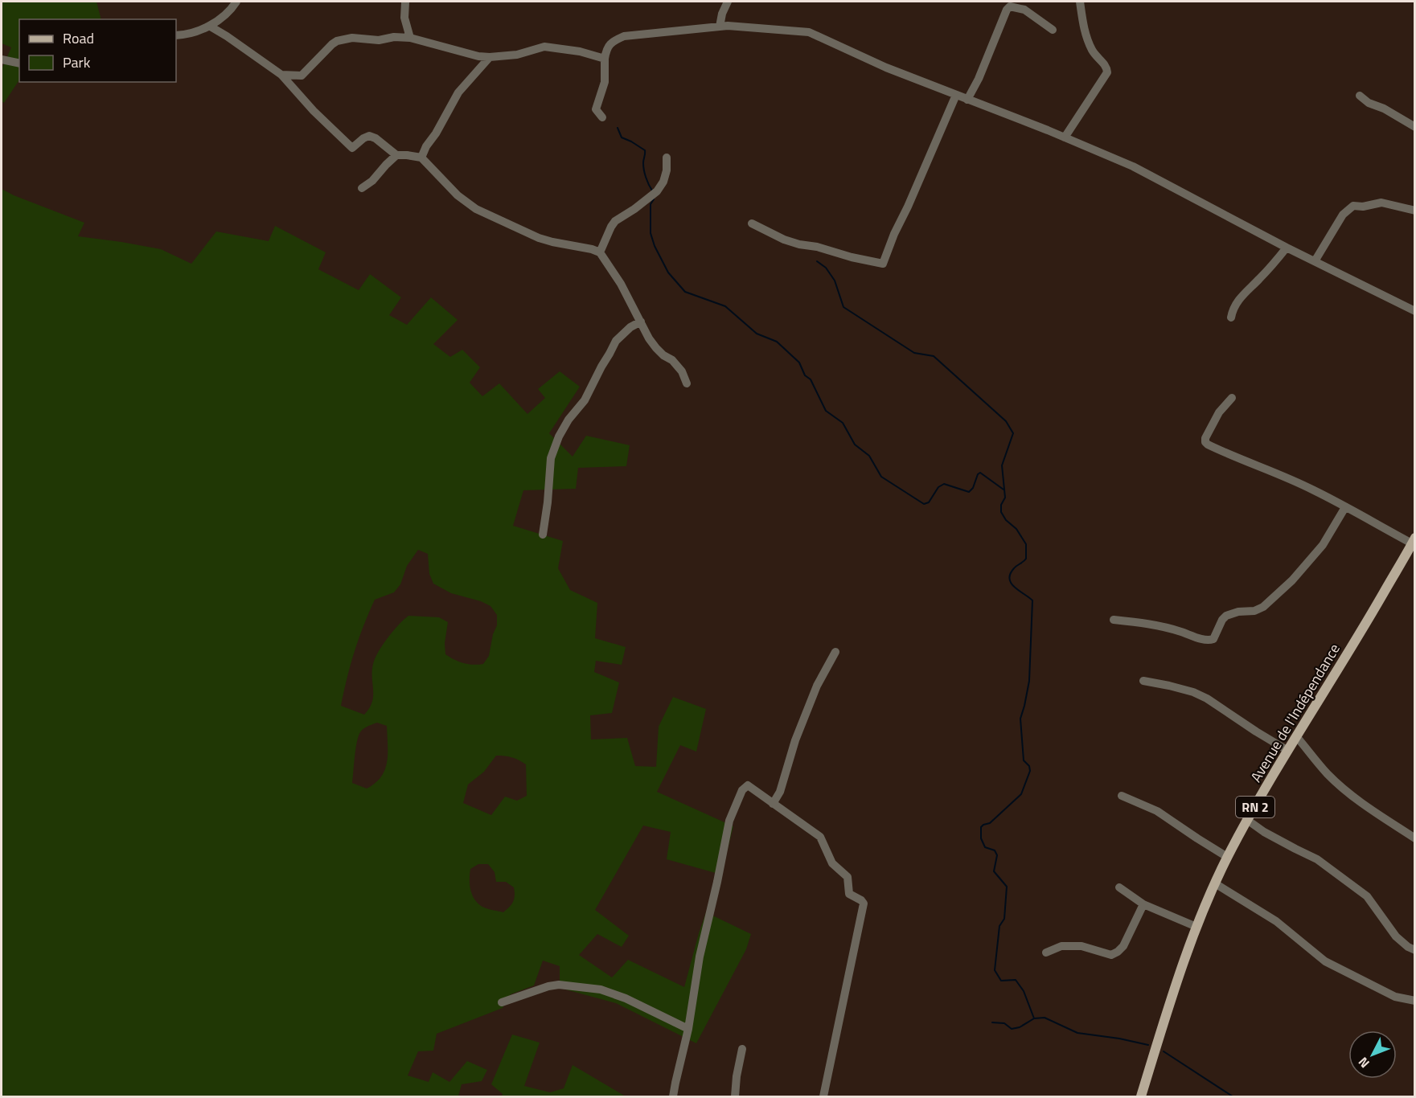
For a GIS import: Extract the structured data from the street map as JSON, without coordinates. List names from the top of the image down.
{
  "streets": {
    "main road": ["Avenue de l'Indépendance", "RN 2"]
  },
  "legend": ["Road", "Park"],
  "north": "bottom left"
}
